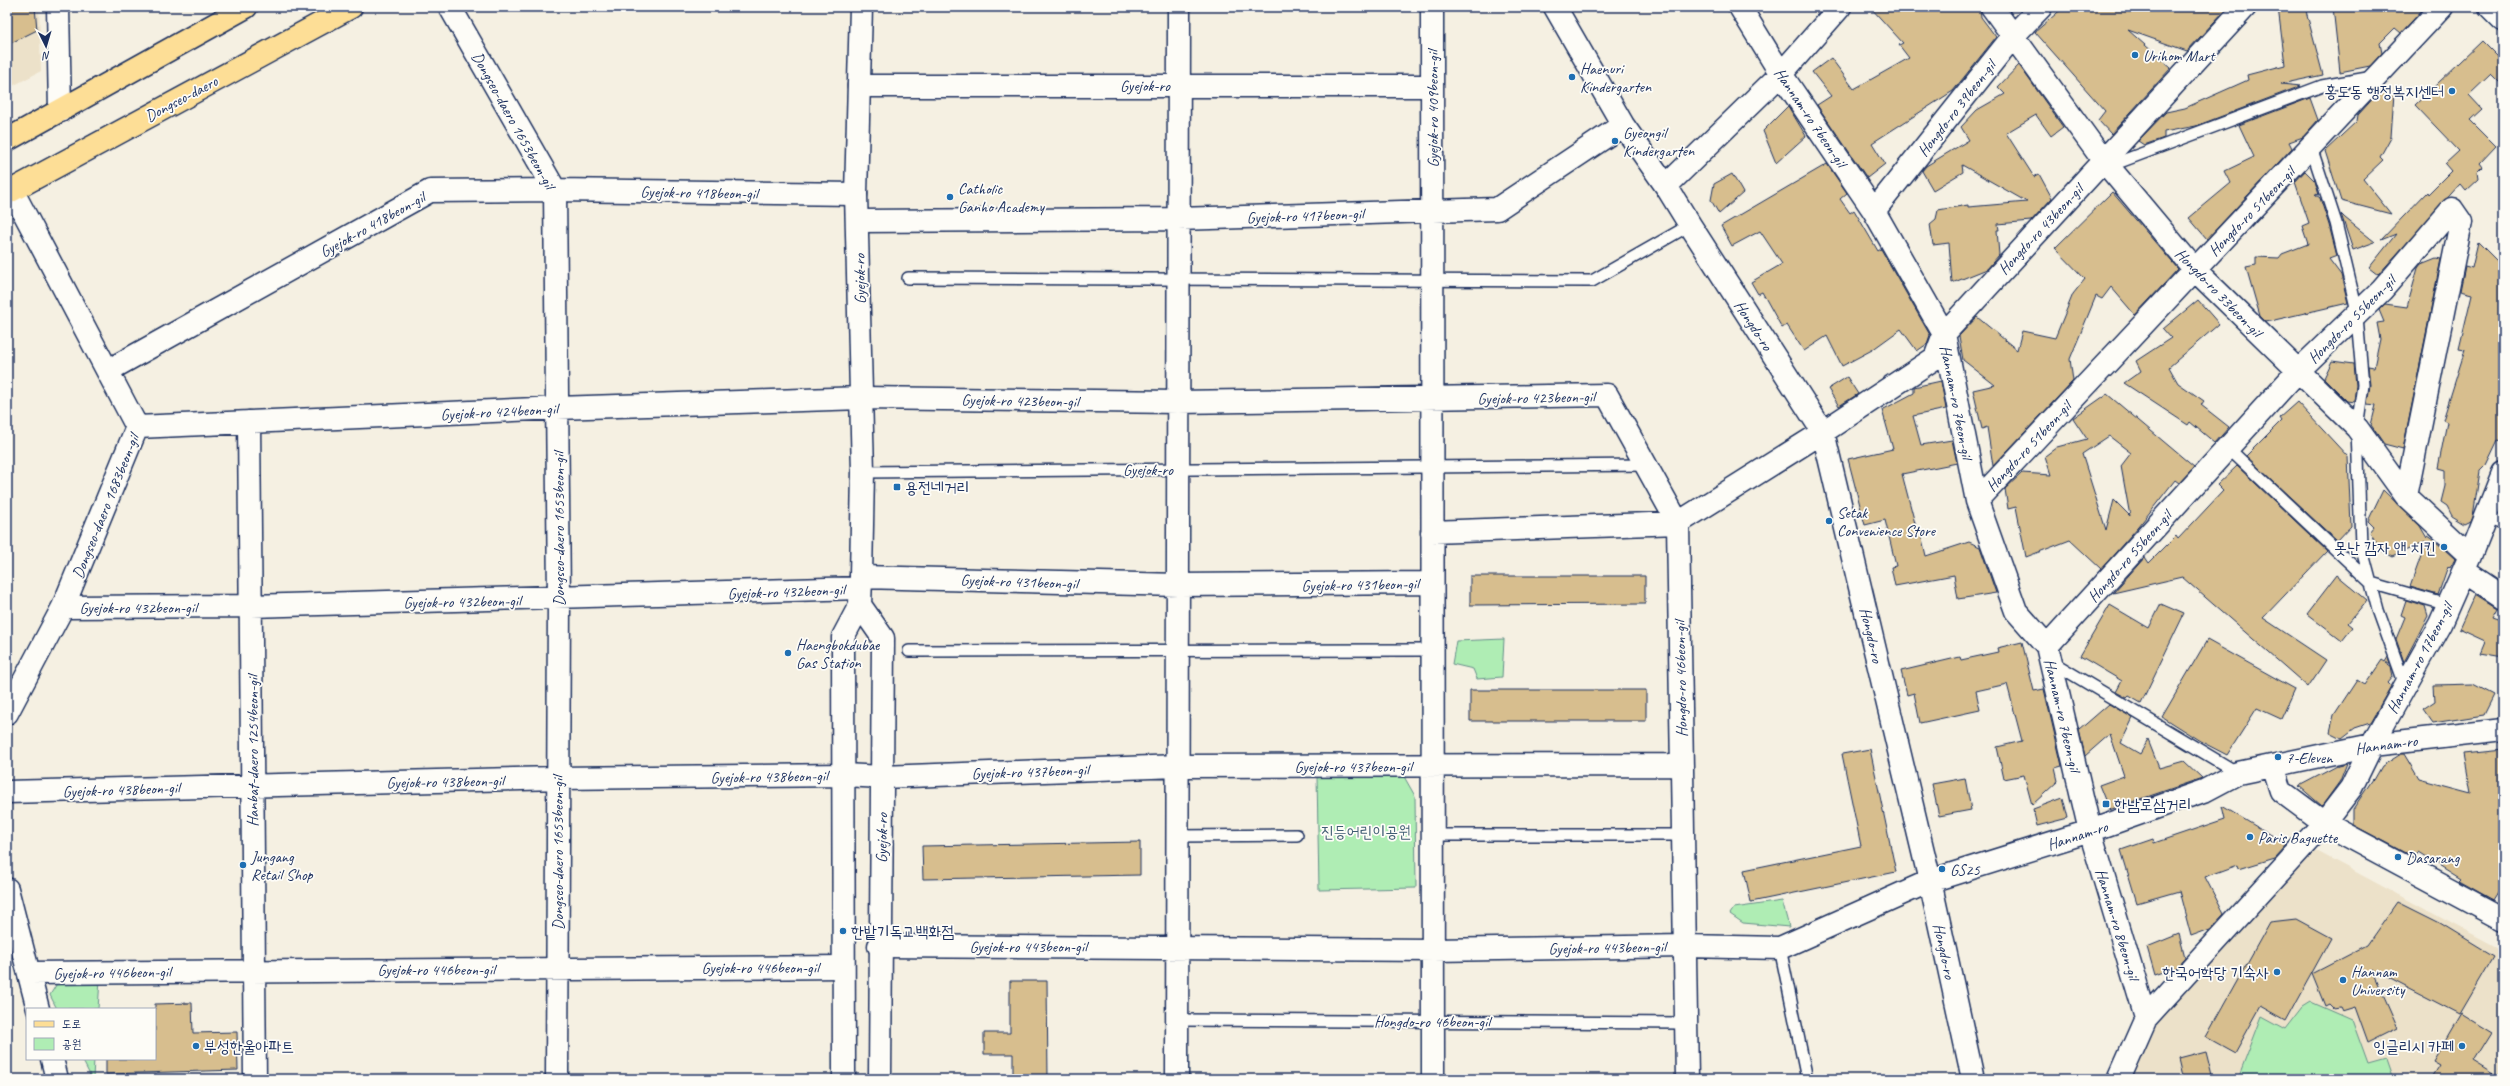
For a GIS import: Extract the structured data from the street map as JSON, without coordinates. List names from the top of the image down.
{
  "streets": {
    "main road": ["Dongseo-daero"],
    "street": [
      "Gyejok-ro",
      "Hongdo-ro 39beon-gil",
      "Gyejok-ro 409beon-gil",
      "Hannam-ro 7beon-gil",
      "Dongseo-daero 1653beon-gil",
      "Gyejok-ro 418beon-gil",
      "Hongdo-ro 51beon-gil",
      "Gyejok-ro 417beon-gil",
      "Hongdo-ro 43beon-gil",
      "Hongdo-ro 33beon-gil",
      "Hongdo-ro 55beon-gil",
      "Hongdo-ro",
      "Gyejok-ro 423beon-gil",
      "Gyejok-ro 424beon-gil",
      "Dongseo-daero 1683beon-gil",
      "Gyejok-ro 431beon-gil",
      "Gyejok-ro 432beon-gil",
      "Hannam-ro 17beon-gil",
      "Hongdo-ro 46beon-gil",
      "Hannam-ro",
      "Hanbat-daero 1254beon-gil",
      "Gyejok-ro 437beon-gil",
      "Gyejok-ro 438beon-gil",
      "Hannam-ro 8beon-gil",
      "Gyejok-ro 443beon-gil",
      "Gyejok-ro 446beon-gil"
    ]
  },
  "crossings": [
    ["Gyejok-ro", "Gyejok-ro 409beon-gil"],
    ["Gyejok-ro", "Gyejok-ro 418beon-gil"],
    ["Gyejok-ro", "Gyejok-ro 417beon-gil"],
    ["Gyejok-ro", "Gyejok-ro 423beon-gil"],
    ["Gyejok-ro", "Gyejok-ro 424beon-gil"],
    ["Gyejok-ro", "Gyejok-ro 431beon-gil"],
    ["Gyejok-ro", "Gyejok-ro 432beon-gil"],
    ["Gyejok-ro", "Gyejok-ro 437beon-gil"],
    ["Gyejok-ro", "Gyejok-ro 438beon-gil"],
    ["Gyejok-ro", "Gyejok-ro 443beon-gil"],
    ["Gyejok-ro", "Gyejok-ro 446beon-gil"],
    ["Dongseo-daero", "Gyejok-ro 418beon-gil"],
    ["Dongseo-daero", "Gyejok-ro 424beon-gil"],
    ["Dongseo-daero", "Dongseo-daero 1683beon-gil"],
    ["Hongdo-ro 39beon-gil", "Hannam-ro 7beon-gil"],
    ["Hongdo-ro 39beon-gil", "Hongdo-ro 33beon-gil"],
    ["Gyejok-ro 409beon-gil", "Gyejok-ro 417beon-gil"],
    ["Hannam-ro 7beon-gil", "Hongdo-ro 51beon-gil"],
    ["Hannam-ro 7beon-gil", "Hongdo-ro 43beon-gil"],
    ["Hannam-ro 7beon-gil", "Hongdo-ro 55beon-gil"],
    ["Hannam-ro 7beon-gil", "Hannam-ro"],
    ["Hannam-ro 7beon-gil", "Hannam-ro 8beon-gil"],
    ["Dongseo-daero 1653beon-gil", "Gyejok-ro 418beon-gil"],
    ["Dongseo-daero 1653beon-gil", "Gyejok-ro 424beon-gil"],
    ["Dongseo-daero 1653beon-gil", "Gyejok-ro 432beon-gil"],
    ["Dongseo-daero 1653beon-gil", "Gyejok-ro 438beon-gil"],
    ["Dongseo-daero 1653beon-gil", "Gyejok-ro 446beon-gil"],
    ["Hongdo-ro 51beon-gil", "Hongdo-ro 33beon-gil"],
    ["Gyejok-ro 417beon-gil", "Hongdo-ro"],
    ["Hongdo-ro 43beon-gil", "Hongdo-ro 33beon-gil"],
    ["Hongdo-ro 43beon-gil", "Hongdo-ro"],
    ["Hongdo-ro 33beon-gil", "Hongdo-ro 55beon-gil"],
    ["Hongdo-ro 33beon-gil", "Hannam-ro 17beon-gil"],
    ["Hongdo-ro", "Hannam-ro"],
    ["Hongdo-ro", "Gyejok-ro 443beon-gil"],
    ["Gyejok-ro 423beon-gil", "Gyejok-ro 424beon-gil"],
    ["Gyejok-ro 423beon-gil", "Hongdo-ro 46beon-gil"],
    ["Gyejok-ro 424beon-gil", "Dongseo-daero 1683beon-gil"],
    ["Gyejok-ro 424beon-gil", "Hanbat-daero 1254beon-gil"],
    ["Dongseo-daero 1683beon-gil", "Gyejok-ro 432beon-gil"],
    ["Gyejok-ro 431beon-gil", "Gyejok-ro 432beon-gil"],
    ["Gyejok-ro 431beon-gil", "Gyejok-ro 437beon-gil"],
    ["Gyejok-ro 432beon-gil", "Hanbat-daero 1254beon-gil"],
    ["Hannam-ro 17beon-gil", "Hannam-ro"],
    ["Hannam-ro 17beon-gil", "Hannam-ro 8beon-gil"],
    ["Hongdo-ro 46beon-gil", "Gyejok-ro 437beon-gil"],
    ["Hongdo-ro 46beon-gil", "Gyejok-ro 443beon-gil"],
    ["Hannam-ro", "Hannam-ro 8beon-gil"],
    ["Hannam-ro", "Gyejok-ro 443beon-gil"],
    ["Hanbat-daero 1254beon-gil", "Gyejok-ro 438beon-gil"],
    ["Hanbat-daero 1254beon-gil", "Gyejok-ro 446beon-gil"],
    ["Gyejok-ro 437beon-gil", "Gyejok-ro 438beon-gil"],
    ["Gyejok-ro 437beon-gil", "Gyejok-ro 443beon-gil"]
  ],
  "parks": ["진등어린이공원"],
  "places": {
    "other": [
      "Urihom Mart",
      "Haenuri Kindergarten",
      "홍도동 행정복지센터",
      "Gyeongil Kindergarten",
      "Catholic Ganho Academy",
      "Setak Convenience Store",
      "못난 감자 앤 치킨",
      "Haengbokdubae Gas Station",
      "7-Eleven",
      "Paris Baguette",
      "Dasarang",
      "Jungang Retail Shop",
      "GS25",
      "한밭기독교백화점",
      "한국어학당 기숙사",
      "Hannam University",
      "부성한울아파트",
      "잉글리시 카페"
    ],
    "transit": ["용전네거리", "한남로삼거리"]
  },
  "legend": ["도로", "공원"],
  "north": "bottom"
}
